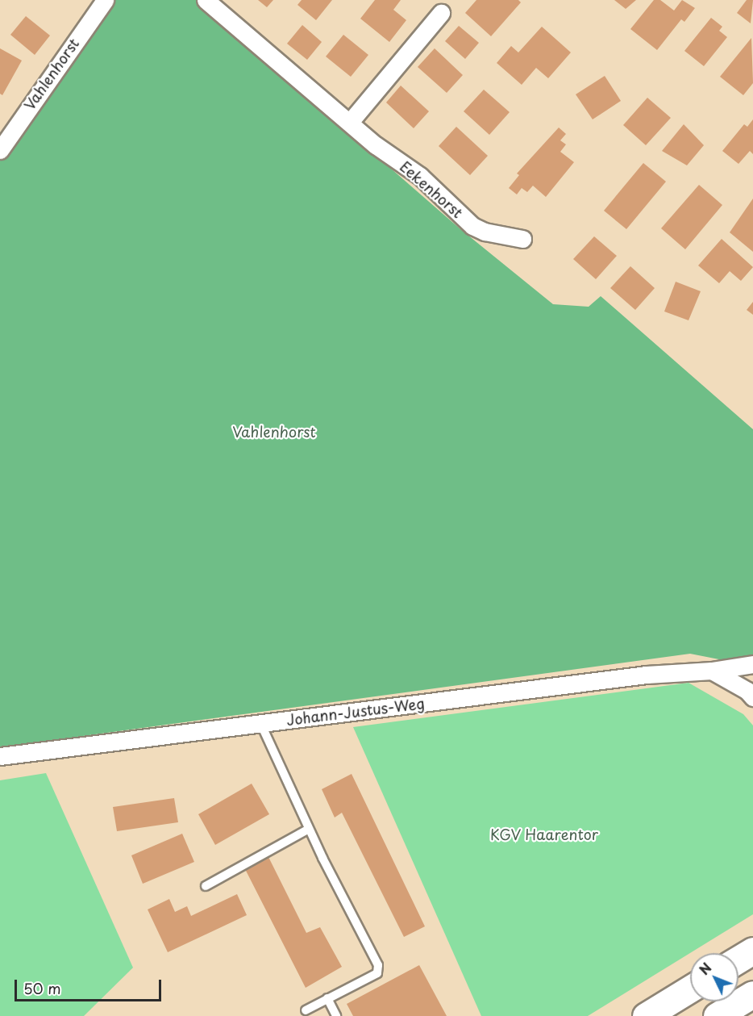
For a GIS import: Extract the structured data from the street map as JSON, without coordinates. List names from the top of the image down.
{
  "streets": {
    "street": ["Vahlenhorst", "Eekenhorst", "Johann-Justus-Weg"]
  },
  "parks": ["Vahlenhorst", "KGV Haarentor"],
  "scale_bar": "50 m",
  "north": "top left"
}
